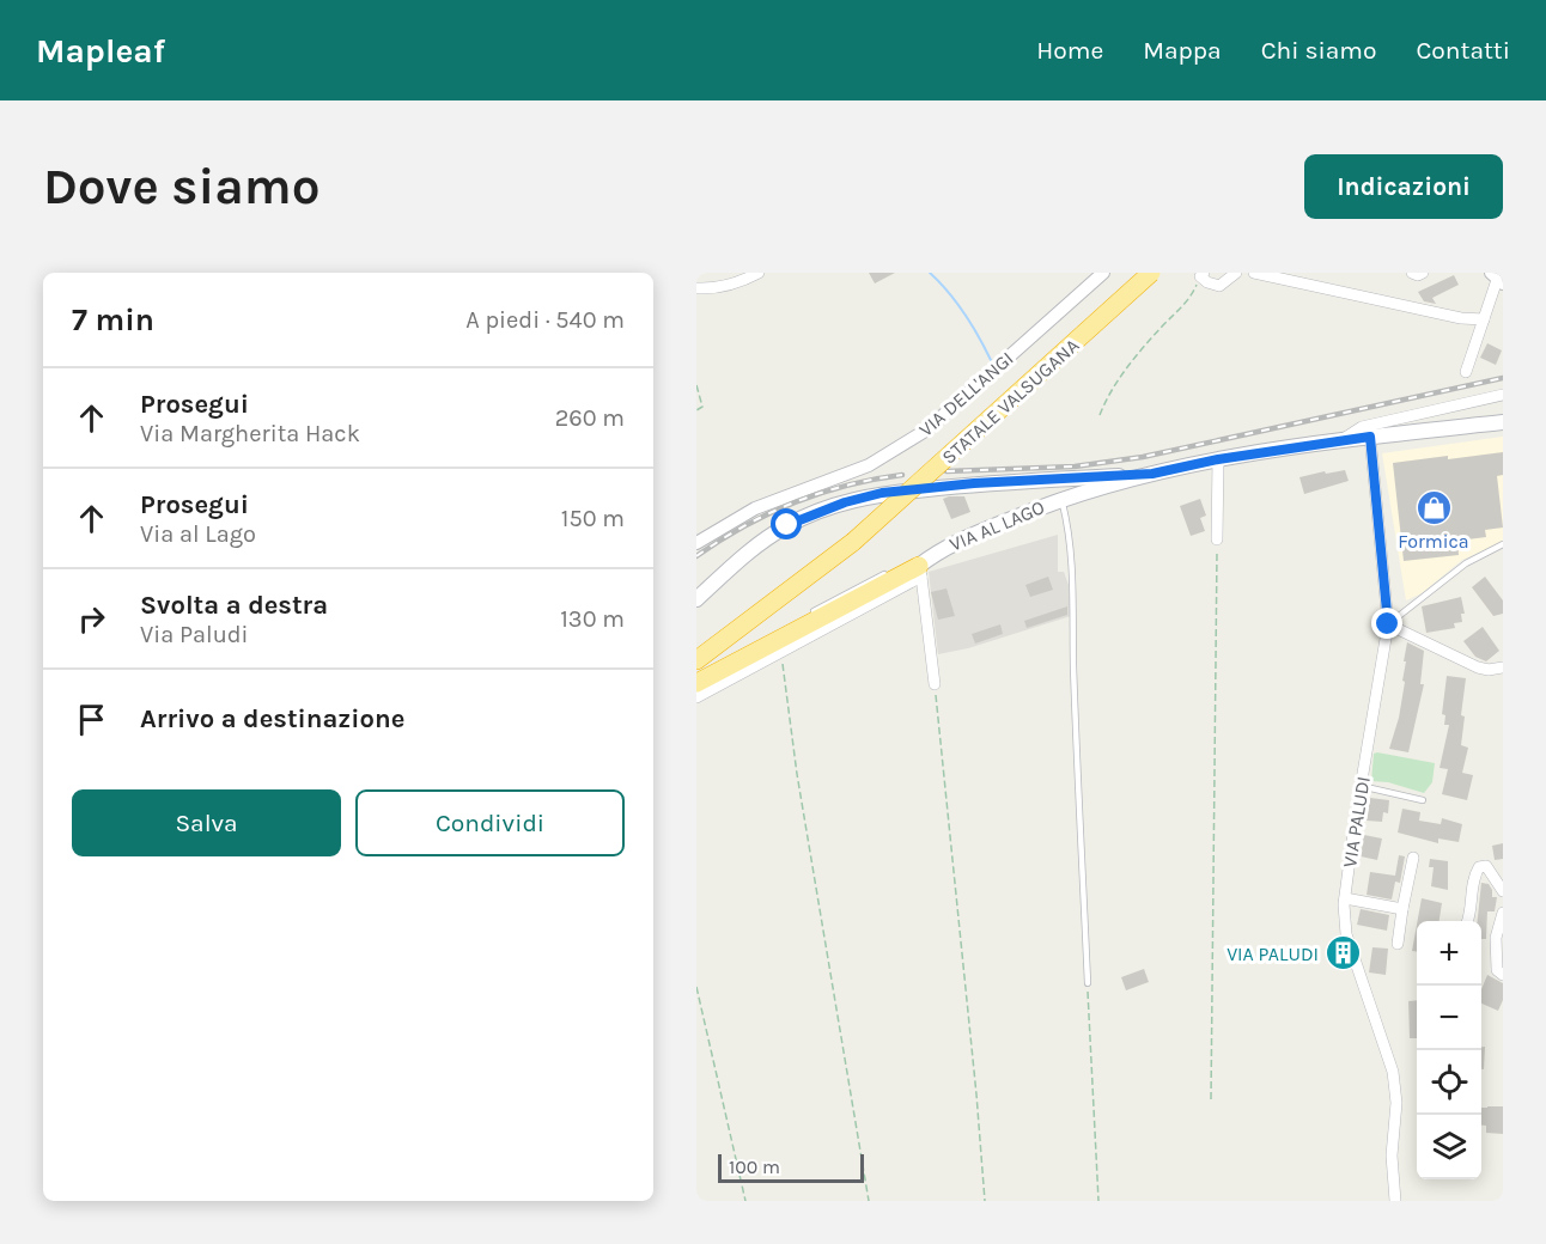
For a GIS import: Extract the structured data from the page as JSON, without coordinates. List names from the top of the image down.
{
  "streets": {
    "highway": ["STATALE VALSUGANA"],
    "main road": ["VIA AL LAGO"],
    "street": ["VIA DELL'ANGI", "VIA PALUDI"]
  },
  "crossings": [
    ["VIA AL LAGO", "VIA PALUDI"]
  ],
  "places": {
    "shop": ["Formica"],
    "building": ["VIA PALUDI"]
  },
  "scale_bar": "100 m",
  "page": {
    "header": "Mapleaf",
    "nav": [
      "Home",
      "Mappa",
      "Chi siamo",
      "Contatti"
    ],
    "buttons": [
      "Indicazioni",
      ["Salva", "Condividi"]
    ],
    "title": "Dove siamo",
    "heading": ["7 min", "A piedi · 540 m"],
    "list": [
      ["Prosegui", "Via Margherita Hack", "260 m"],
      ["Prosegui", "Via al Lago", "150 m"],
      ["Svolta a destra", "Via Paludi", "130 m"],
      "Arrivo a destinazione"
    ],
    "map_buttons": ["+", "−"],
    "scale": "100 m"
  }
}
